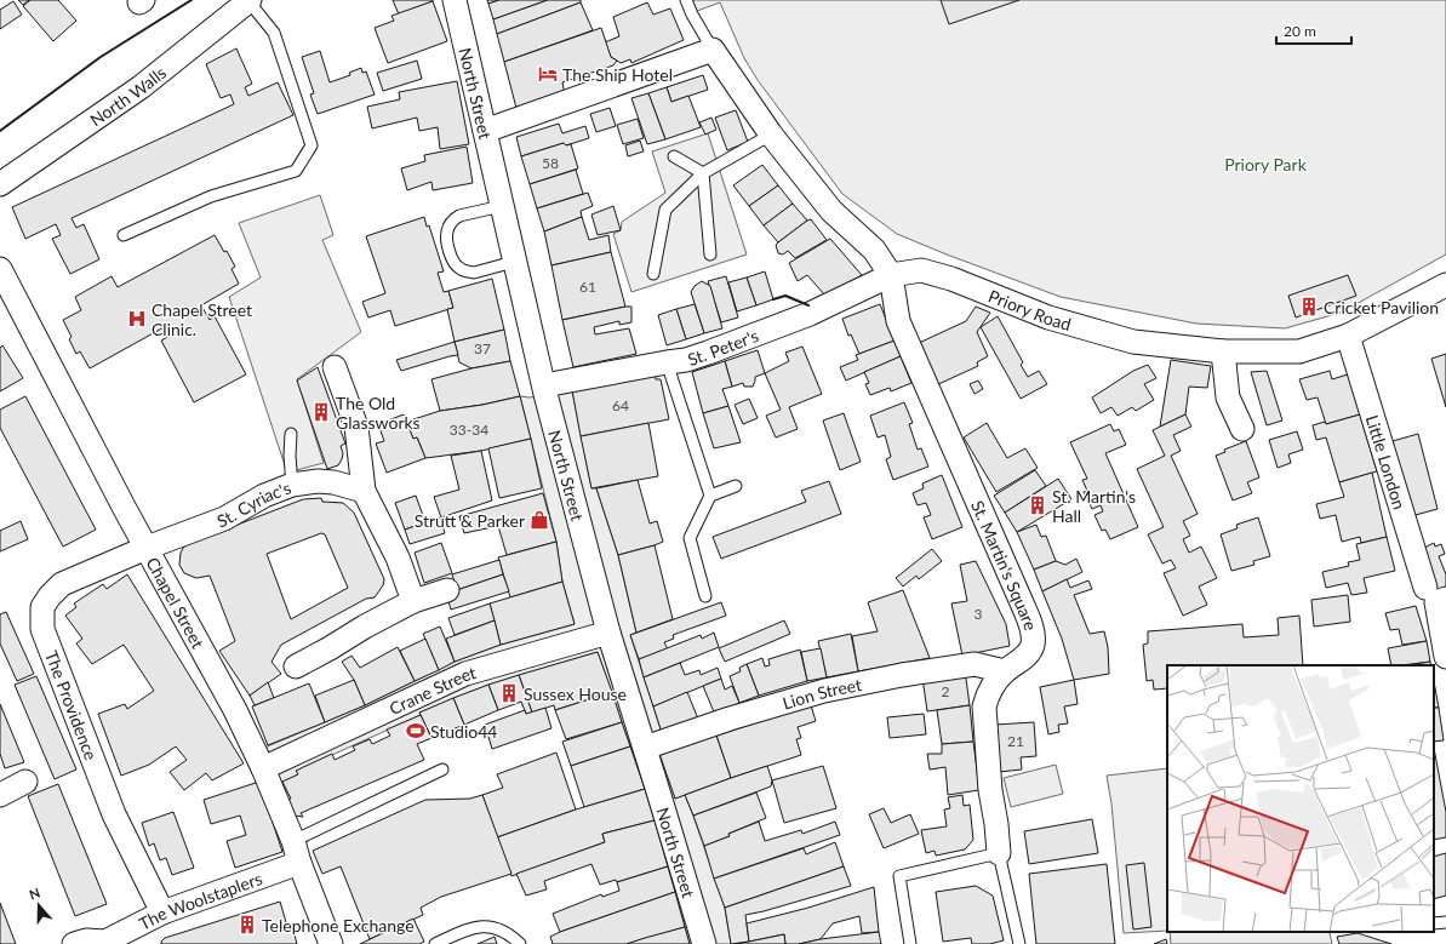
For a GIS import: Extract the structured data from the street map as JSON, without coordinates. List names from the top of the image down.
{
  "streets": {
    "street": [
      "North Street",
      "North Walls",
      "Priory Road",
      "St. Peter's",
      "Little London",
      "St. Cyriac's",
      "St. Martin's Square",
      "Chapel Street",
      "Crane Street",
      "Lion Street",
      "The Providence",
      "The Woolstaplers"
    ]
  },
  "crossings": [
    ["North Street", "St. Peter's"],
    ["North Street", "Crane Street"],
    ["North Street", "Lion Street"],
    ["Priory Road", "St. Peter's"],
    ["Priory Road", "Little London"],
    ["Priory Road", "St. Martin's Square"],
    ["St. Peter's", "St. Martin's Square"],
    ["St. Cyriac's", "Chapel Street"],
    ["St. Cyriac's", "The Providence"],
    ["St. Martin's Square", "Lion Street"],
    ["Chapel Street", "Crane Street"],
    ["Chapel Street", "The Providence"],
    ["Chapel Street", "The Woolstaplers"],
    ["The Providence", "The Woolstaplers"]
  ],
  "parks": ["Priory Park"],
  "places": {
    "hotel": ["The Ship Hotel"],
    "building": [
      "Cricket Pavilion",
      "The Old Glassworks",
      "St. Martin's Hall",
      "Sussex House",
      "Telephone Exchange"
    ],
    "hospital": ["Chapel Street Clinic."],
    "shop": ["Strutt & Parker"],
    "sports": ["Studio44"]
  },
  "house_numbers": [
    "58",
    "61",
    "37",
    "64",
    "33-34",
    "3",
    "2",
    "21"
  ],
  "scale_bar": "20 m",
  "north": "top"
}
